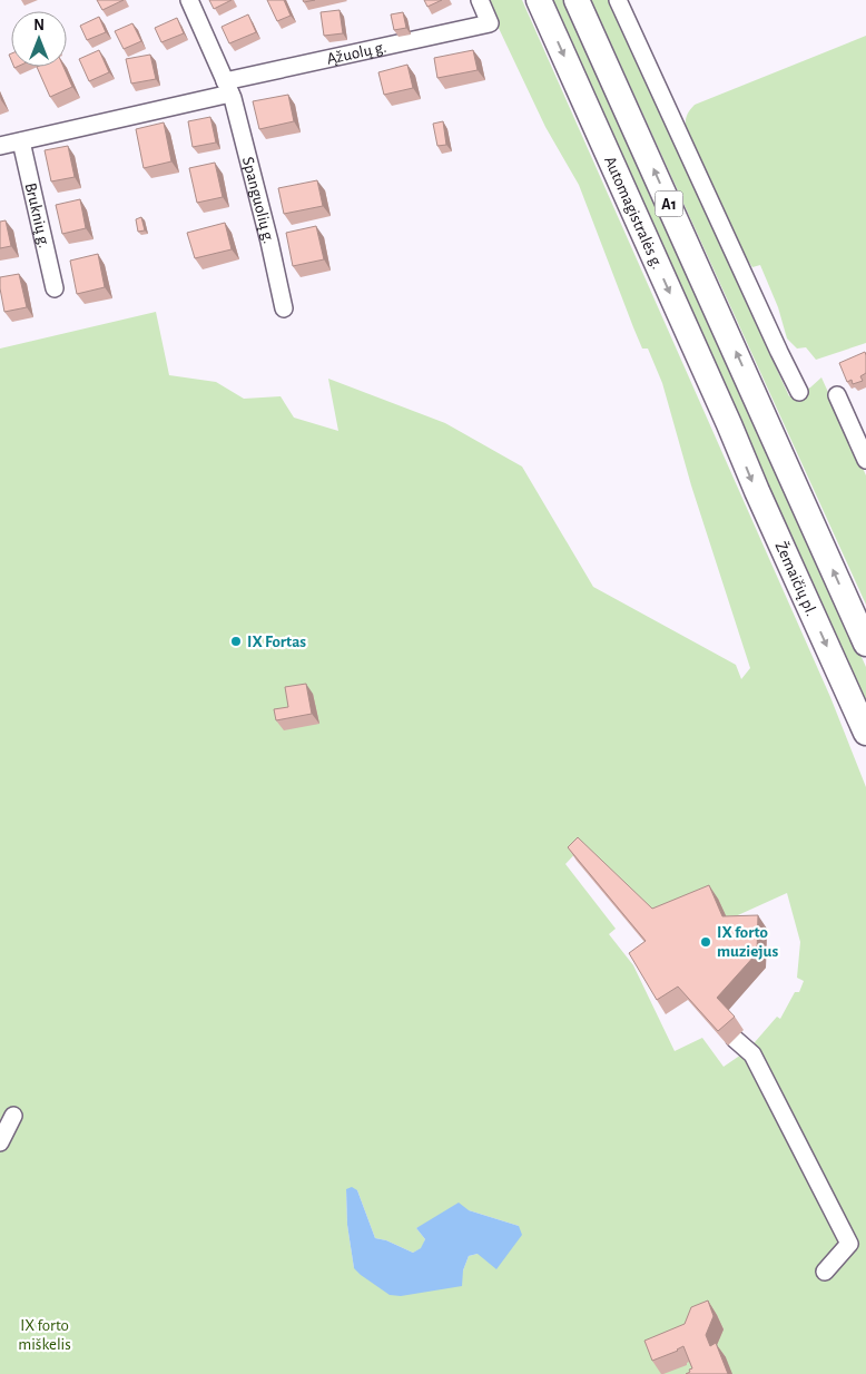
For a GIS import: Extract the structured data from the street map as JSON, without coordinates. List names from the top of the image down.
{
  "streets": {
    "highway": ["A1", "Automagistralės g.", "Žemaičių pl."],
    "street": ["Ąžuolų g.", "Spanguolių g.", "Bruknių g."]
  },
  "crossings": [
    ["Ąžuolų g.", "Spanguolių g."],
    ["Ąžuolų g.", "Bruknių g."],
    ["Automagistralės g.", "Žemaičių pl."]
  ],
  "parks": ["IX forto miškelis"],
  "places": ["IX Fortas", "IX forto muziejus"],
  "north": "top"
}
